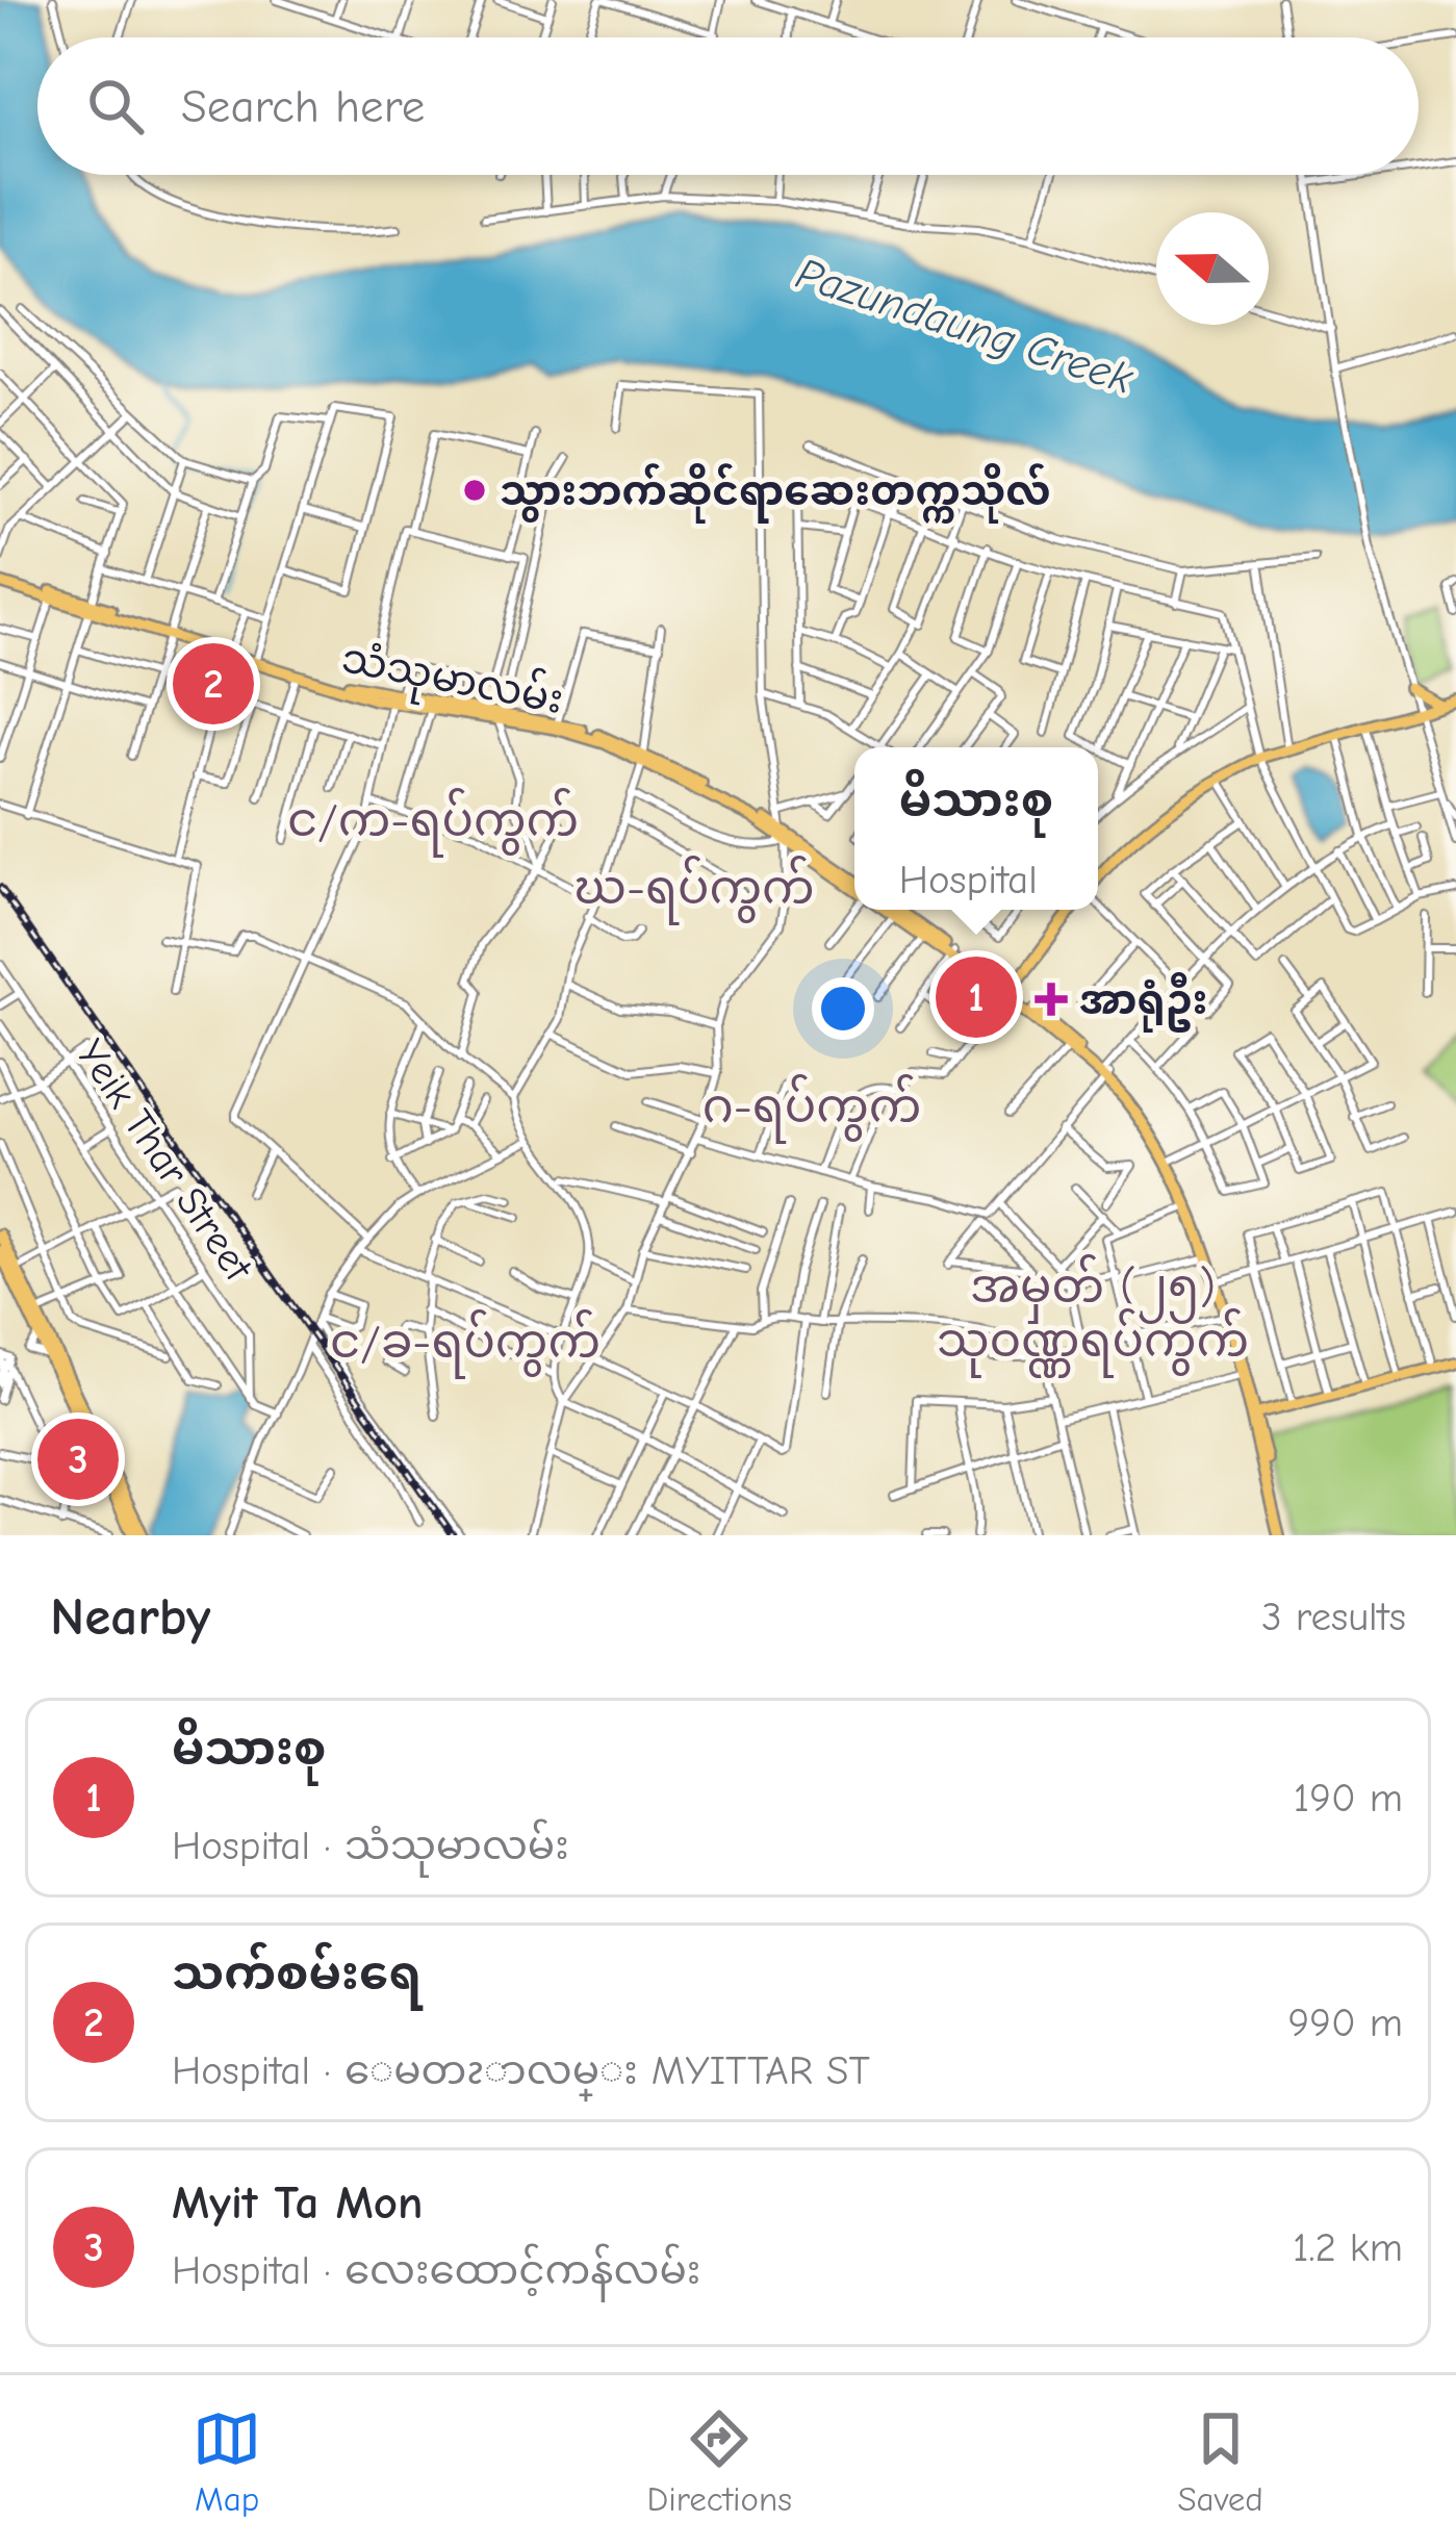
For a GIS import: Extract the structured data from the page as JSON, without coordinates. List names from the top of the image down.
{
  "streets": {
    "main road": ["သံသုမာလမ်း"],
    "street": ["Yeik Thar Street"]
  },
  "districts": [
    "င/က-ရပ်ကွက်",
    "ဃ-ရပ်ကွက်",
    "ဂ-ရပ်ကွက်",
    "အမှတ် (၂၅) သုဝဏ္ဏရပ်ကွက်",
    "င/ခ-ရပ်ကွက်"
  ],
  "water": ["Pazundaung Creek"],
  "places": {
    "other": ["သွားဘက်‌ဆိုင်ရာဆေးတက္ကသိုလ်"],
    "health": ["အာရုံဦး"]
  },
  "north": "left",
  "page": {
    "search": "Search here",
    "pins": ["2", "1", "3"],
    "popup": ["မိသားစု", "Hospital"],
    "heading": ["Nearby", "3 results"],
    "list": [
      {
        "mark": "1",
        "name": "မိသားစု",
        "note": "Hospital · သံသုမာလမ်း",
        "value": "190 m"
      },
      {
        "mark": "2",
        "name": "သက်စမ်းရေ",
        "note": "Hospital · ေမတၩာလမ္း MYITTAR ST",
        "value": "990 m"
      },
      {
        "mark": "3",
        "name": "Myit Ta Mon",
        "note": "Hospital · လေးထောင့်ကန်လမ်း",
        "value": "1.2 km"
      }
    ],
    "nav": ["Map", "Directions", "Saved"]
  }
}
